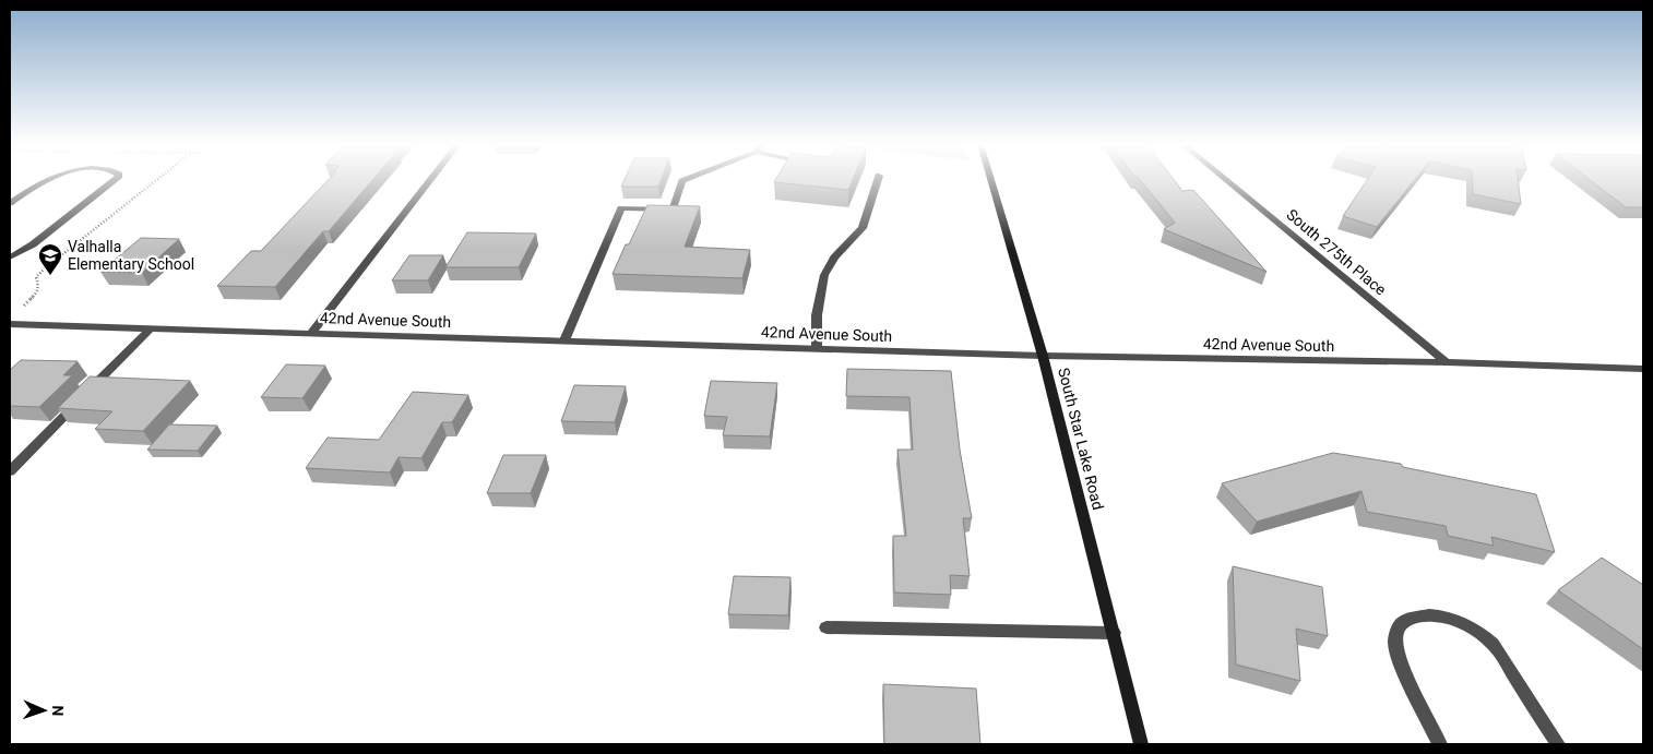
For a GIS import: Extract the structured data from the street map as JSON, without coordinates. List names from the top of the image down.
{
  "streets": {
    "street": ["South 275th Place", "42nd Avenue South", "South Star Lake Road"]
  },
  "crossings": [
    ["South 275th Place", "42nd Avenue South"],
    ["42nd Avenue South", "South Star Lake Road"]
  ],
  "places": {
    "school or university": ["Valhalla Elementary School"]
  },
  "north": "right"
}
